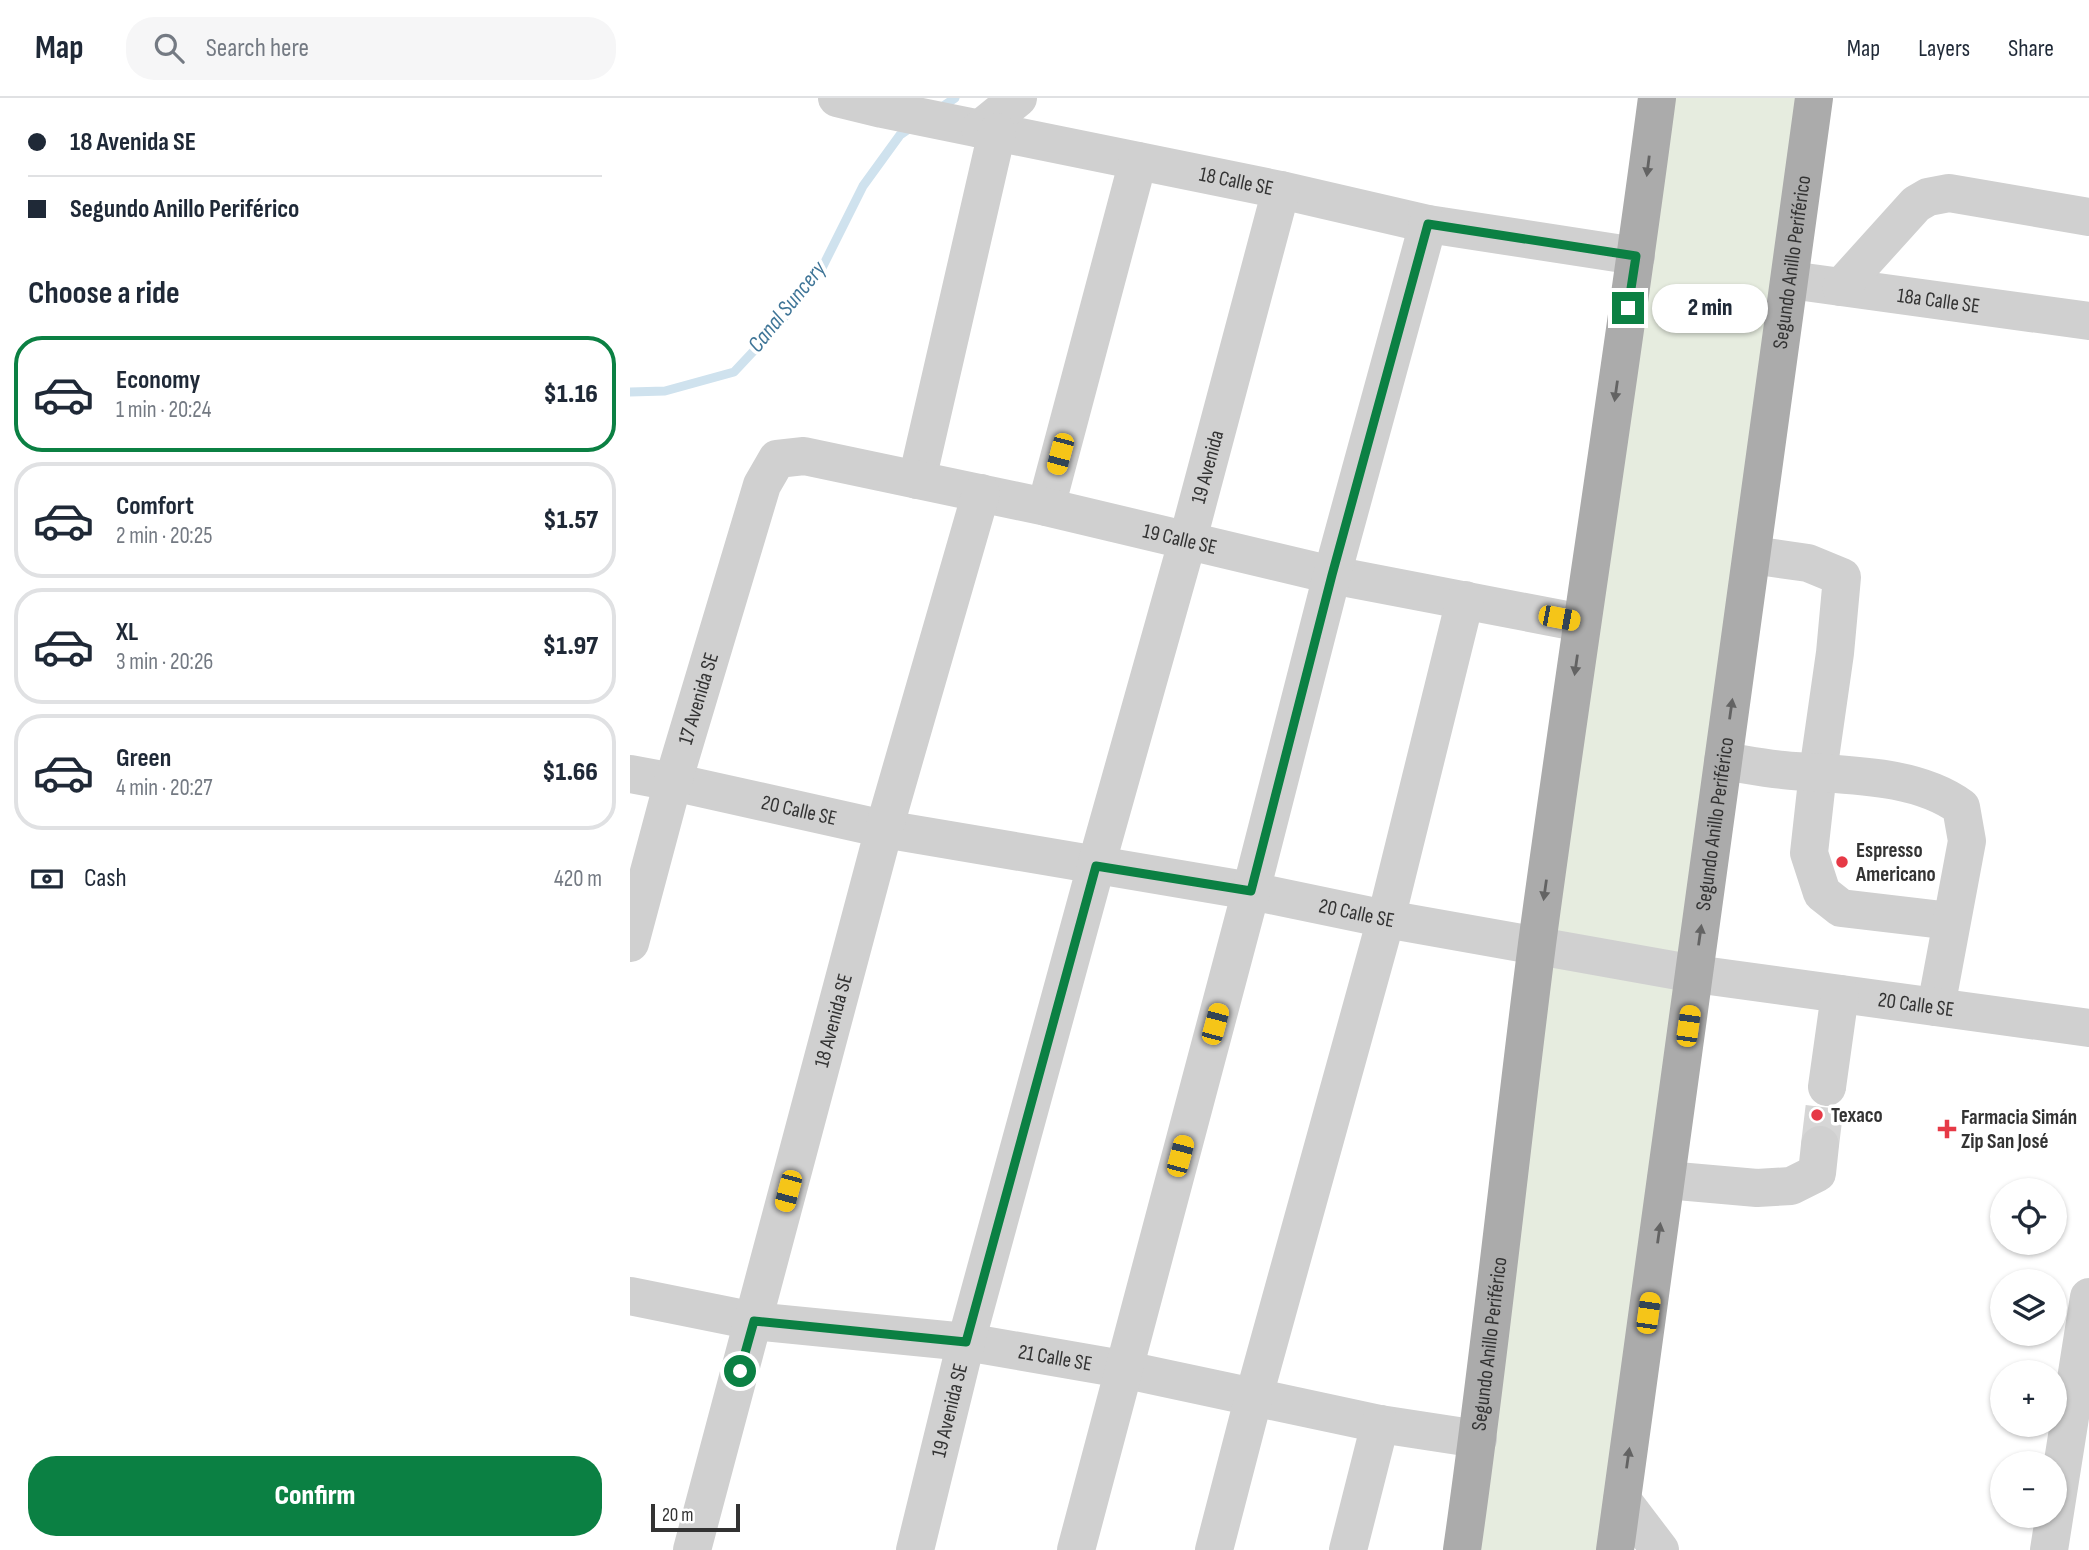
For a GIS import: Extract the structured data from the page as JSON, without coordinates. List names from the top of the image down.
{
  "streets": {
    "main road": ["Segundo Anillo Periférico"],
    "street": [
      "18 Calle SE",
      "18a Calle SE",
      "19 Avenida",
      "19 Calle SE",
      "17 Avenida SE",
      "20 Calle SE",
      "18 Avenida SE",
      "21 Calle SE",
      "19 Avenida SE"
    ]
  },
  "crossings": [
    ["18 Calle SE", "Segundo Anillo Periférico"],
    ["18 Calle SE", "19 Avenida"],
    ["Segundo Anillo Periférico", "18a Calle SE"],
    ["Segundo Anillo Periférico", "19 Calle SE"],
    ["Segundo Anillo Periférico", "20 Calle SE"],
    ["Segundo Anillo Periférico", "21 Calle SE"],
    ["19 Avenida", "19 Calle SE"],
    ["19 Avenida", "20 Calle SE"],
    ["19 Avenida", "19 Avenida SE"],
    ["19 Calle SE", "17 Avenida SE"],
    ["19 Calle SE", "18 Avenida SE"],
    ["17 Avenida SE", "20 Calle SE"],
    ["20 Calle SE", "18 Avenida SE"],
    ["20 Calle SE", "19 Avenida SE"],
    ["18 Avenida SE", "21 Calle SE"],
    ["21 Calle SE", "19 Avenida SE"]
  ],
  "water": ["Canal Suncery"],
  "places": {
    "other": ["Espresso Americano", "Texaco"],
    "health": ["Farmacia Simán Zip San José"]
  },
  "scale_bar": "20 m",
  "page": {
    "header": "Map",
    "search": "Search here",
    "nav": ["Map", "Layers", "Share"],
    "banner": ["18 Avenida SE", "Segundo Anillo Periférico"],
    "heading": "Choose a ride",
    "bubble": "2 min",
    "list": [
      {
        "name": "Economy",
        "note": "1 min · 20:24",
        "value": "$1.16"
      },
      {
        "name": "Comfort",
        "note": "2 min · 20:25",
        "value": "$1.57"
      },
      {
        "name": "XL",
        "note": "3 min · 20:26",
        "value": "$1.97"
      },
      {
        "name": "Green",
        "note": "4 min · 20:27",
        "value": "$1.66"
      }
    ],
    "pay": ["Cash", "420 m"],
    "map_buttons": ["+", "−"],
    "buttons": "Confirm",
    "scale": "20 m"
  }
}
